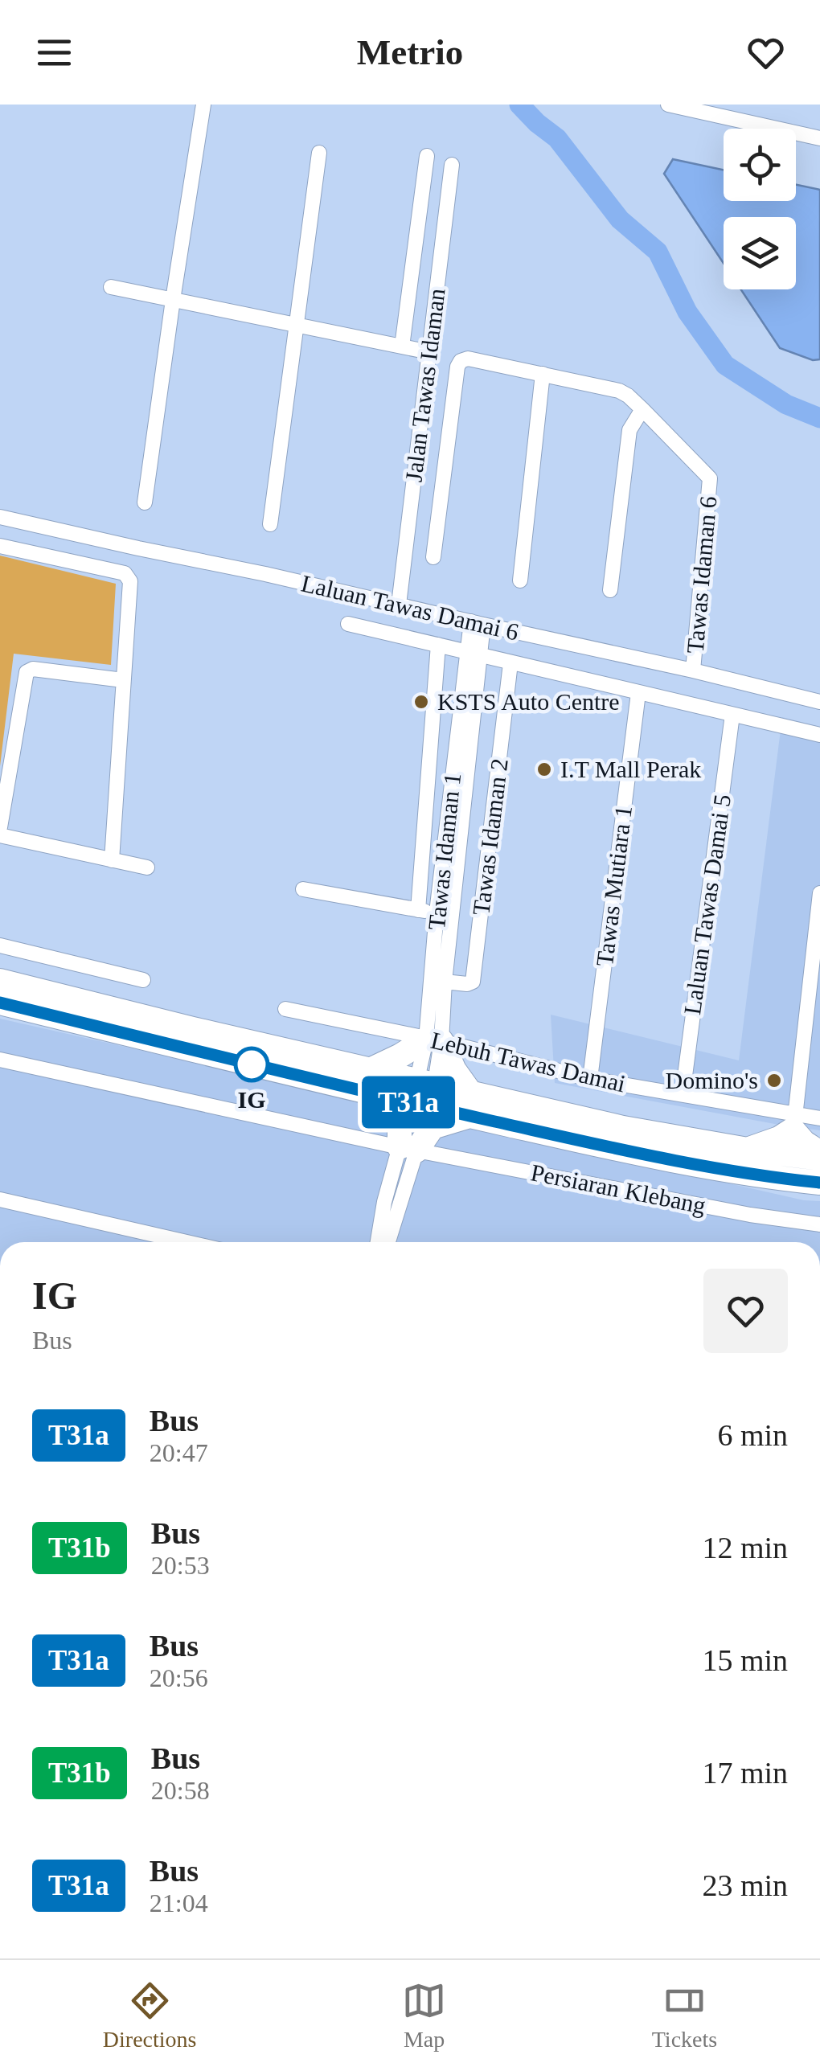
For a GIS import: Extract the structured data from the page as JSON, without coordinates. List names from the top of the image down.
{
  "streets": {
    "street": [
      "Jalan Tawas Idaman",
      "Tawas Idaman 6",
      "Laluan Tawas Damai 6",
      "Tawas Idaman 2",
      "Tawas Idaman 1",
      "Tawas Mutiara 1",
      "Laluan Tawas Damai 5",
      "Lebuh Tawas Damai",
      "Persiaran Klebang"
    ]
  },
  "crossings": [
    ["Jalan Tawas Idaman", "Laluan Tawas Damai 6"],
    ["Tawas Idaman 6", "Laluan Tawas Damai 6"],
    ["Laluan Tawas Damai 6", "Tawas Idaman 2"],
    ["Laluan Tawas Damai 6", "Tawas Idaman 1"],
    ["Laluan Tawas Damai 6", "Tawas Mutiara 1"],
    ["Laluan Tawas Damai 6", "Laluan Tawas Damai 5"],
    ["Tawas Idaman 2", "Tawas Idaman 1"],
    ["Tawas Idaman 1", "Lebuh Tawas Damai"],
    ["Tawas Idaman 1", "Persiaran Klebang"],
    ["Tawas Mutiara 1", "Lebuh Tawas Damai"],
    ["Laluan Tawas Damai 5", "Lebuh Tawas Damai"]
  ],
  "places": [
    "KSTS Auto Centre",
    "I.T Mall Perak",
    "IG",
    "Domino's"
  ],
  "lines": ["bus line T31a"],
  "page": {
    "header": "Metrio",
    "on_map": "T31a",
    "heading": ["IG", "Bus"],
    "list": [
      {
        "mark": "T31a",
        "name": "Bus",
        "note": "20:47",
        "value": "6 min"
      },
      {
        "mark": "T31b",
        "name": "Bus",
        "note": "20:53",
        "value": "12 min"
      },
      {
        "mark": "T31a",
        "name": "Bus",
        "note": "20:56",
        "value": "15 min"
      },
      {
        "mark": "T31b",
        "name": "Bus",
        "note": "20:58",
        "value": "17 min"
      },
      {
        "mark": "T31a",
        "name": "Bus",
        "note": "21:04",
        "value": "23 min"
      }
    ],
    "tabs": ["Directions", "Map", "Tickets"]
  }
}
